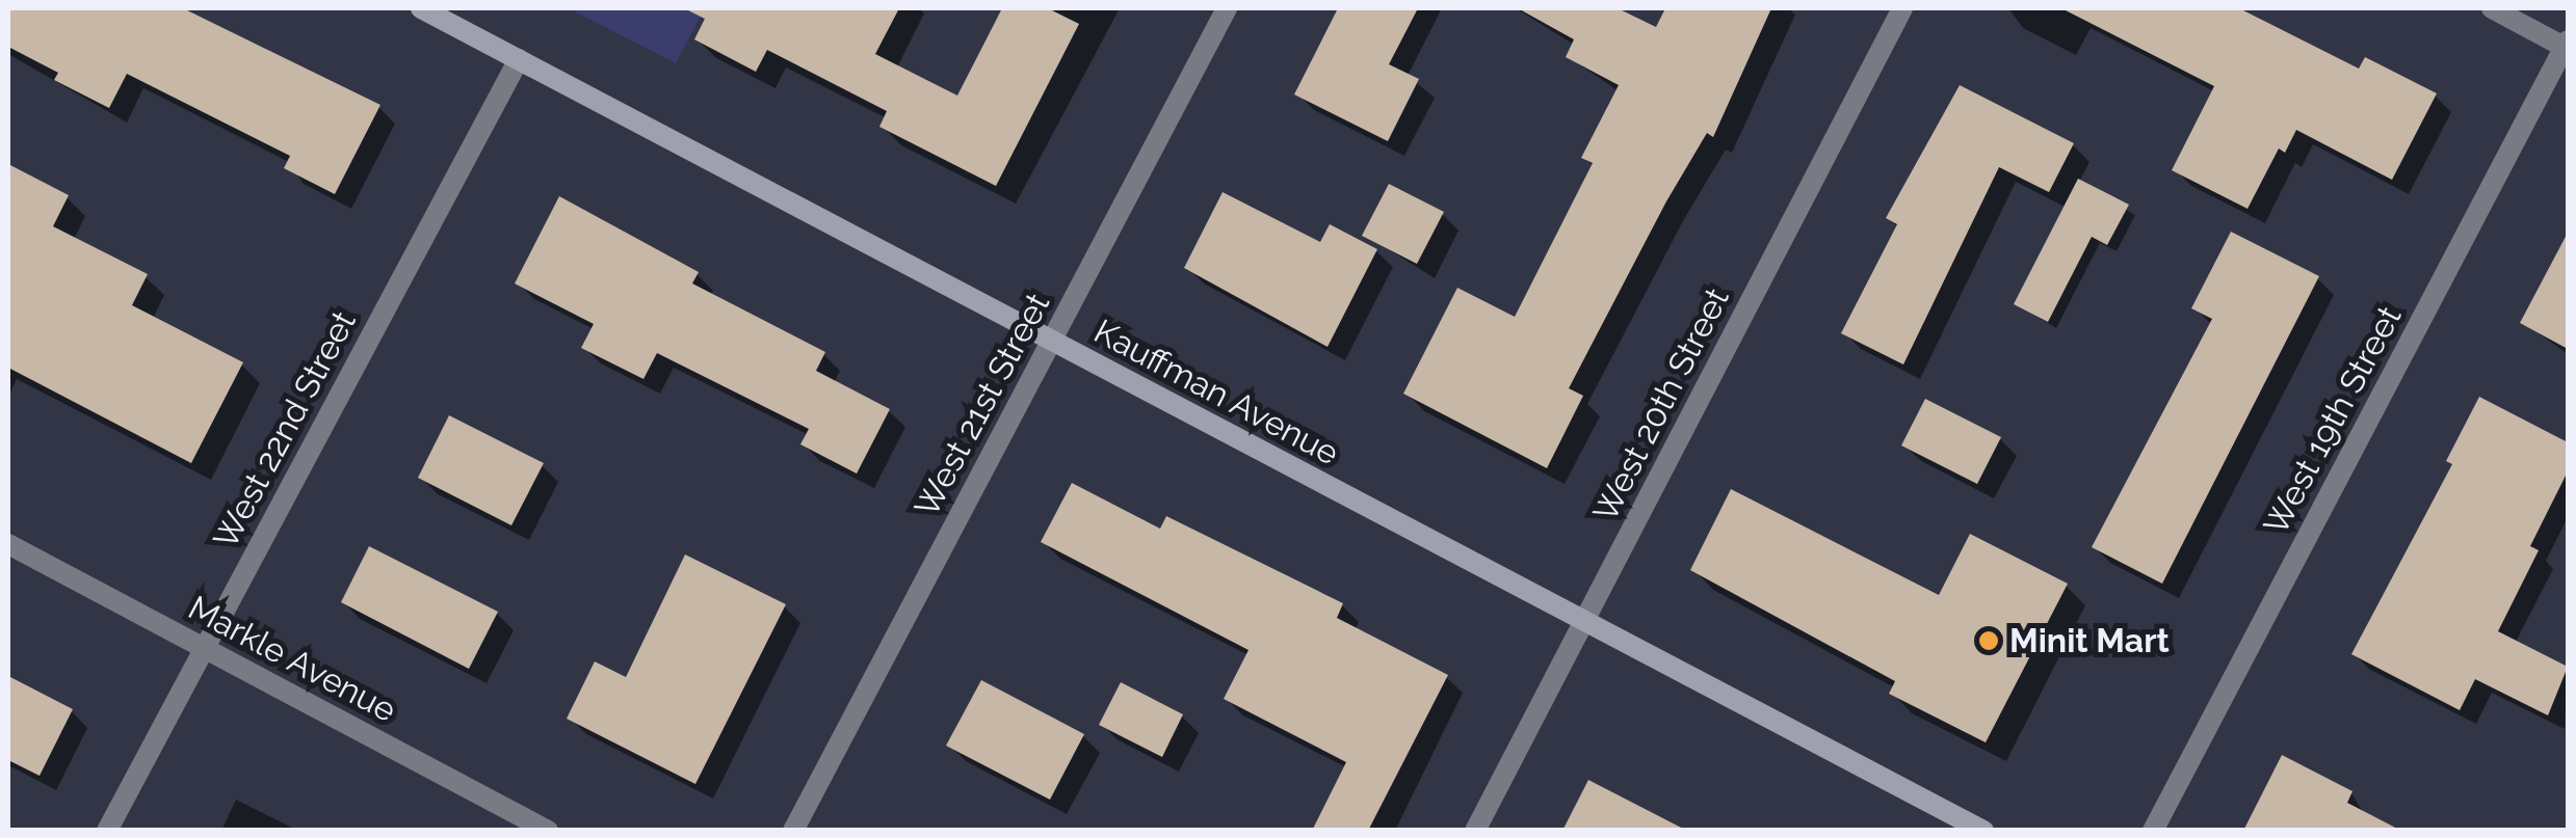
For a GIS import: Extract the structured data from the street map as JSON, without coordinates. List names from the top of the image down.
{
  "streets": {
    "street": [
      "Kauffman Avenue",
      "West 21st Street",
      "West 20th Street",
      "West 19th Street",
      "West 22nd Street",
      "Markle Avenue"
    ]
  },
  "crossings": [
    ["Kauffman Avenue", "West 21st Street"],
    ["Kauffman Avenue", "West 20th Street"],
    ["Kauffman Avenue", "West 22nd Street"],
    ["West 22nd Street", "Markle Avenue"]
  ],
  "places": ["Minit Mart"]
}
